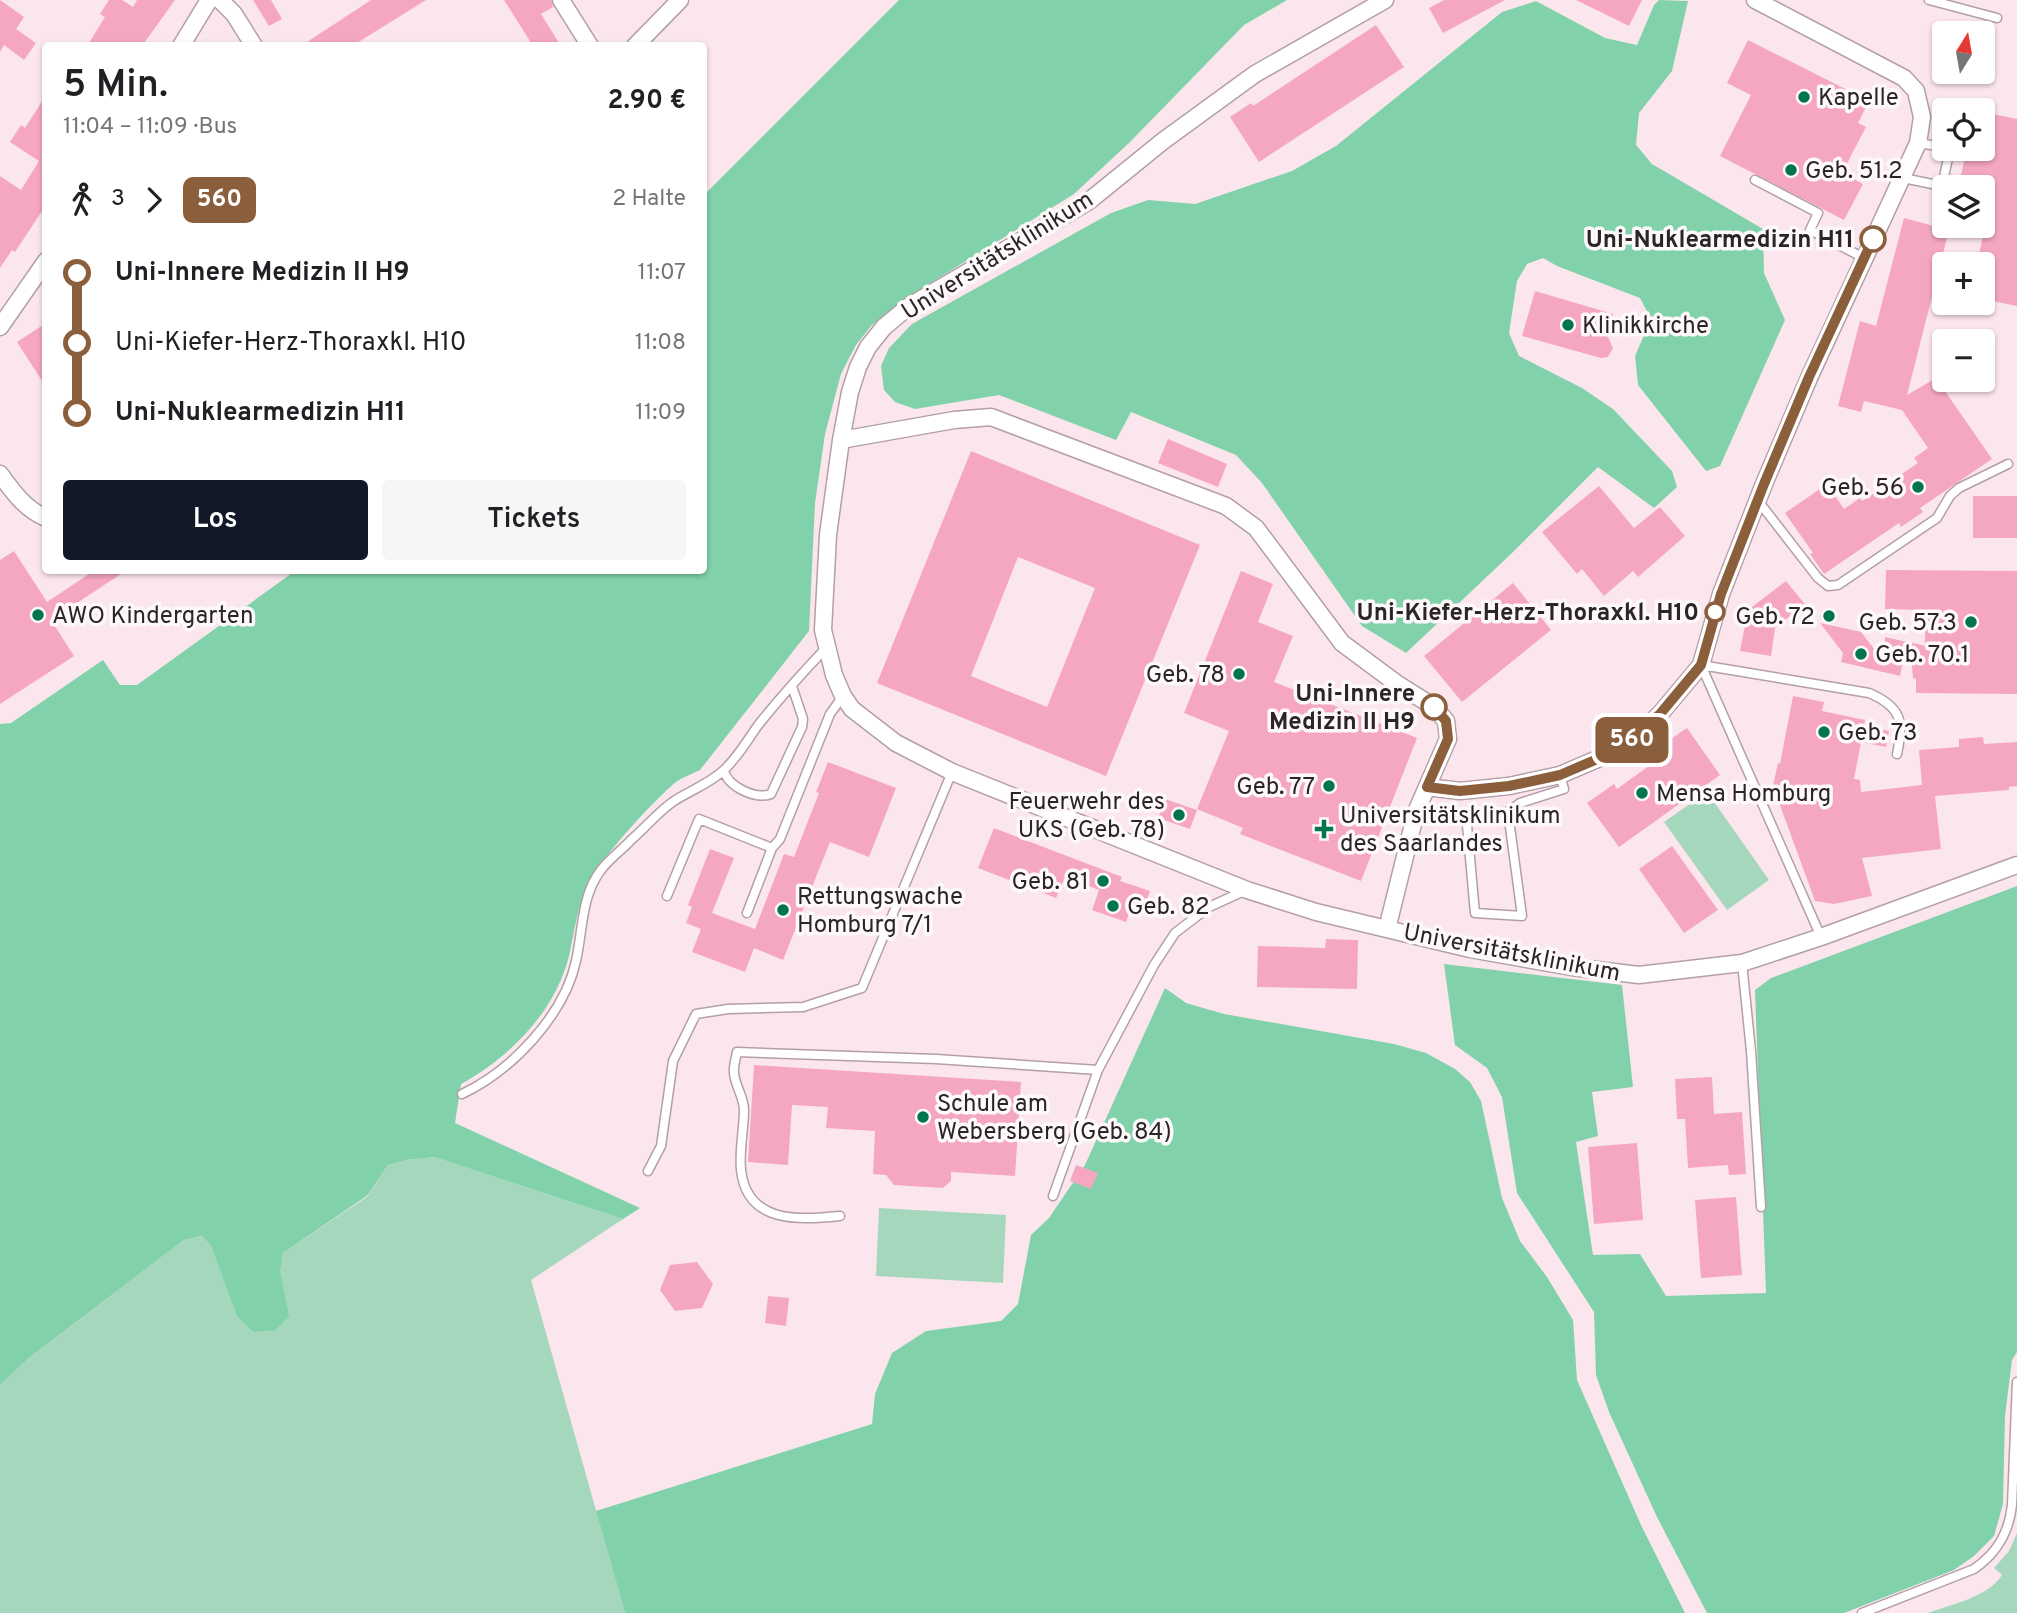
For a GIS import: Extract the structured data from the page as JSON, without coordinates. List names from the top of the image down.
{
  "streets": {
    "street": ["Universitätsklinikum"]
  },
  "places": {
    "other": [
      "Kapelle",
      "Geb. 51.2",
      "Uni-Nuklearmedizin H11",
      "Klinikkirche",
      "Geb. 56",
      "Uni-Kiefer-Herz-Thoraxkl. H10",
      "AWO Kindergarten",
      "Geb. 72",
      "Geb. 57.3",
      "Geb. 70.1",
      "Geb. 78",
      "Uni-Innere Medizin II H9",
      "Geb. 73",
      "Geb. 77",
      "Mensa Homburg",
      "Feuerwehr des UKS (Geb. 78)",
      "Geb. 81",
      "Geb. 82",
      "Rettungswache Homburg 7/1",
      "Schule am Webersberg (Geb. 84)"
    ],
    "health": ["Universitätsklinikum des Saarlandes"]
  },
  "lines": ["bus line 560"],
  "north": "top",
  "page": {
    "on_map": "560",
    "map_buttons": ["+", "−"],
    "heading": ["5 Min.", "11:04 – 11:09 · Bus", "2.90 €"],
    "legs": ["3", "560", "2 Halte"],
    "list": [
      {
        "name": "Uni-Innere Medizin II H9",
        "value": "11:07"
      },
      {
        "name": "Uni-Kiefer-Herz-Thoraxkl. H10",
        "value": "11:08"
      },
      {
        "name": "Uni-Nuklearmedizin H11",
        "value": "11:09"
      }
    ],
    "buttons": ["Los", "Tickets"]
  }
}
